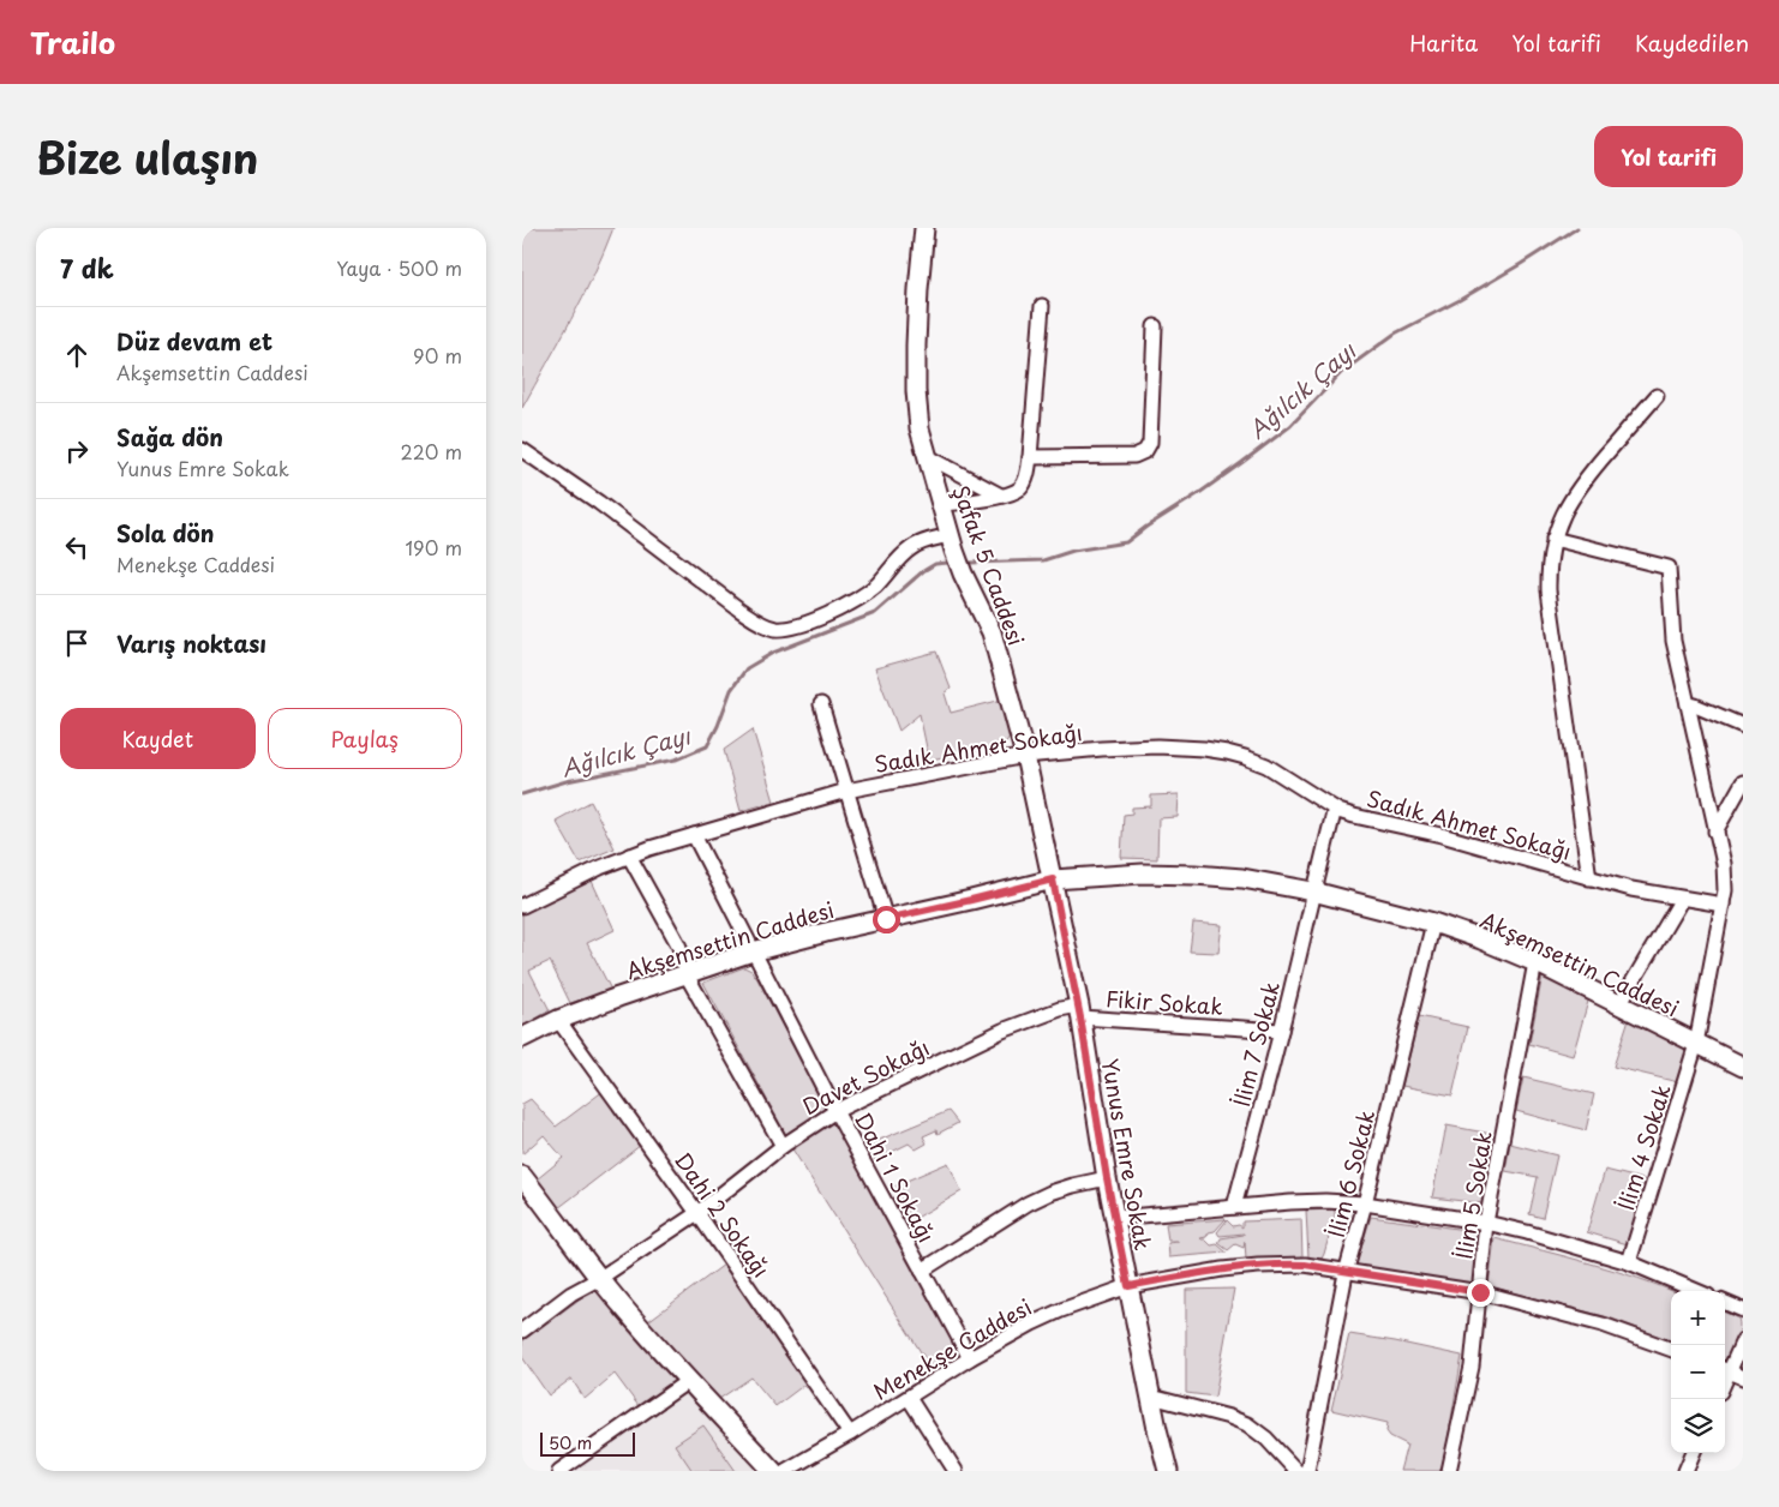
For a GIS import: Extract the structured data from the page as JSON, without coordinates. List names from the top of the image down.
{
  "streets": {
    "street": [
      "Şafak 5 Caddesi",
      "Sadık Ahmet Sokağı",
      "Akşemsettin Caddesi",
      "Fikir Sokak",
      "İlim 7 Sokak",
      "Davet Sokağı",
      "İlim 4 Sokak",
      "Yunus Emre Sokak",
      "İlim 6 Sokak",
      "Dahi 1 Sokağı",
      "İlim 5 Sokak",
      "Dahi 2 Sokağı",
      "Menekşe Caddesi"
    ]
  },
  "crossings": [
    ["Şafak 5 Caddesi", "Sadık Ahmet Sokağı"],
    ["Şafak 5 Caddesi", "Akşemsettin Caddesi"],
    ["Şafak 5 Caddesi", "Yunus Emre Sokak"],
    ["Sadık Ahmet Sokağı", "İlim 7 Sokak"],
    ["Sadık Ahmet Sokağı", "İlim 4 Sokak"],
    ["Sadık Ahmet Sokağı", "Dahi 1 Sokağı"],
    ["Akşemsettin Caddesi", "İlim 7 Sokak"],
    ["Akşemsettin Caddesi", "İlim 4 Sokak"],
    ["Akşemsettin Caddesi", "Yunus Emre Sokak"],
    ["Akşemsettin Caddesi", "İlim 6 Sokak"],
    ["Akşemsettin Caddesi", "Dahi 1 Sokağı"],
    ["Akşemsettin Caddesi", "İlim 5 Sokak"],
    ["Akşemsettin Caddesi", "Dahi 2 Sokağı"],
    ["Fikir Sokak", "İlim 7 Sokak"],
    ["Fikir Sokak", "Davet Sokağı"],
    ["Fikir Sokak", "Yunus Emre Sokak"],
    ["Davet Sokağı", "Yunus Emre Sokak"],
    ["Davet Sokağı", "Dahi 1 Sokağı"],
    ["Davet Sokağı", "Dahi 2 Sokağı"],
    ["Yunus Emre Sokak", "Menekşe Caddesi"],
    ["İlim 6 Sokak", "Menekşe Caddesi"],
    ["Dahi 1 Sokağı", "Menekşe Caddesi"],
    ["İlim 5 Sokak", "Menekşe Caddesi"],
    ["Dahi 2 Sokağı", "Menekşe Caddesi"]
  ],
  "water": ["Ağılcık Çayı"],
  "scale_bar": "50 m",
  "page": {
    "header": "Trailo",
    "nav": ["Harita", "Yol tarifi", "Kaydedilen"],
    "title": "Bize ulaşın",
    "buttons": [
      "Yol tarifi",
      ["Kaydet", "Paylaş"]
    ],
    "heading": ["7 dk", "Yaya · 500 m"],
    "list": [
      ["Düz devam et", "Akşemsettin Caddesi", "90 m"],
      ["Sağa dön", "Yunus Emre Sokak", "220 m"],
      ["Sola dön", "Menekşe Caddesi", "190 m"],
      "Varış noktası"
    ],
    "map_buttons": ["+", "−"],
    "scale": "50 m"
  }
}
